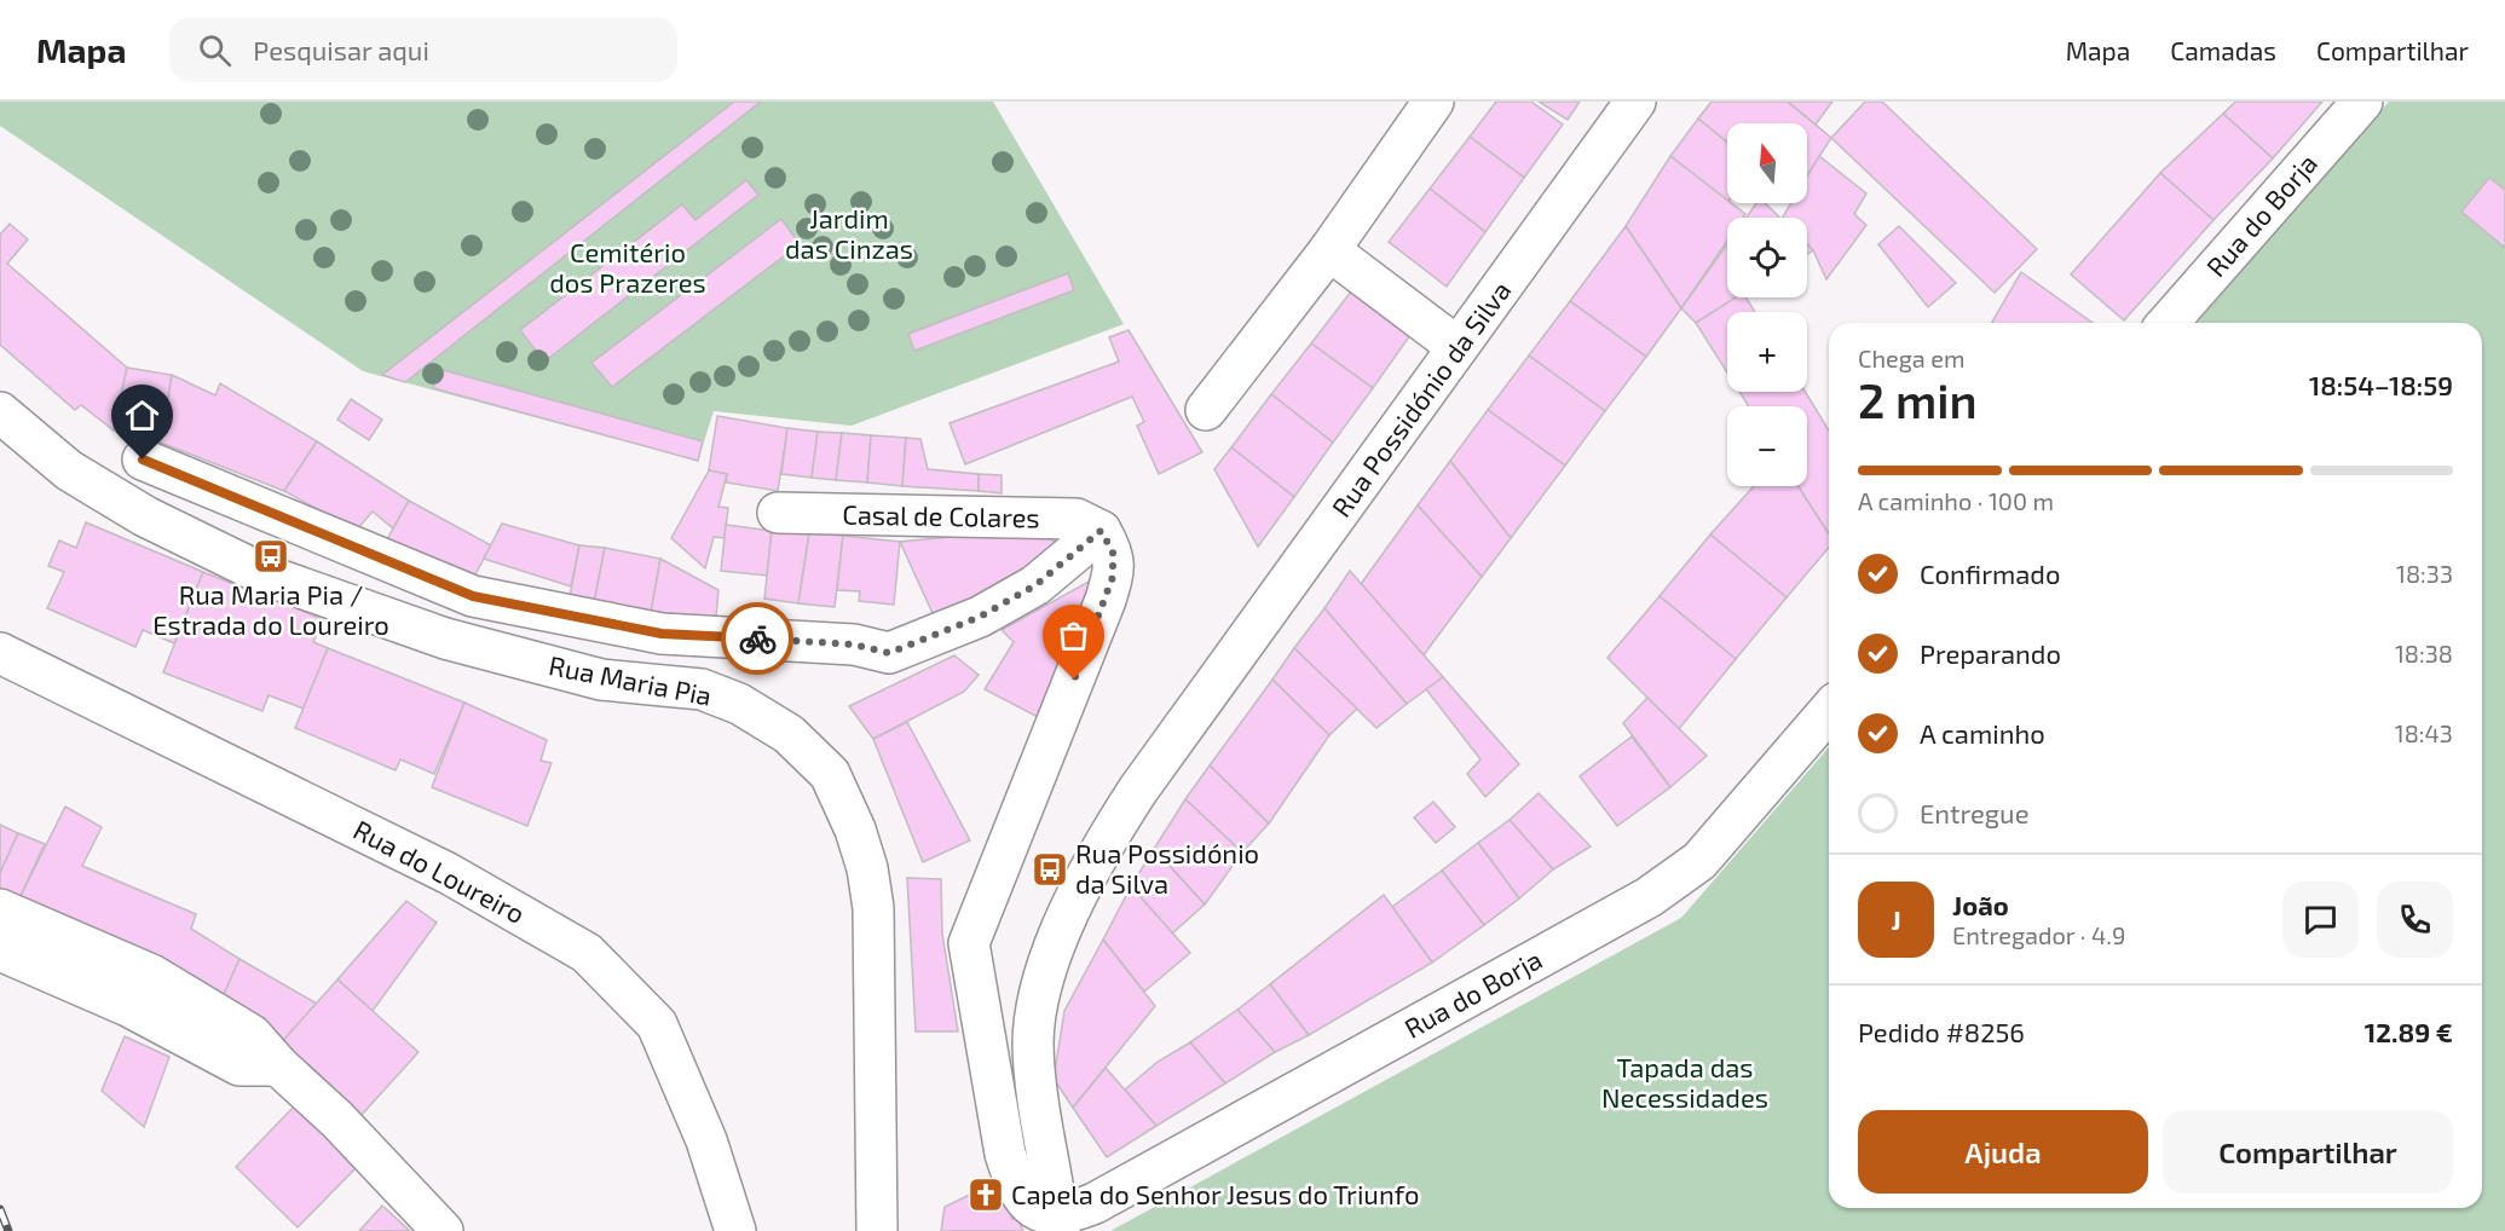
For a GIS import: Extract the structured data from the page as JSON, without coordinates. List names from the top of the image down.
{
  "streets": {
    "street": [
      "Rua do Borja",
      "Rua Possidónio da Silva",
      "Casal de Colares",
      "Rua Maria Pia",
      "Rua do Loureiro"
    ]
  },
  "crossings": [
    ["Rua do Borja", "Rua Possidónio da Silva"]
  ],
  "parks": ["Jardim das Cinzas", "Cemitério dos Prazeres", "Tapada das Necessidades"],
  "places": {
    "bus stop": ["Rua Maria Pia / Estrada do Loureiro", "Rua Possidónio da Silva"],
    "church": ["Capela do Senhor Jesus do Triunfo"]
  },
  "north": "top",
  "page": {
    "header": "Mapa",
    "search": "Pesquisar aqui",
    "nav": ["Mapa", "Camadas", "Compartilhar"],
    "map_buttons": ["+", "−"],
    "heading": ["2 min", "Chega em", "18:54–18:59"],
    "panel": [
      "João",
      "Entregador · 4.9",
      "Pedido #8256",
      "12.89 €"
    ],
    "bar": "A caminho · 100 m",
    "list": [
      ["Confirmado", "18:33"],
      ["Preparando", "18:38"],
      ["A caminho", "18:43"],
      "Entregue"
    ],
    "round": "J",
    "buttons": ["Ajuda", "Compartilhar"]
  }
}
